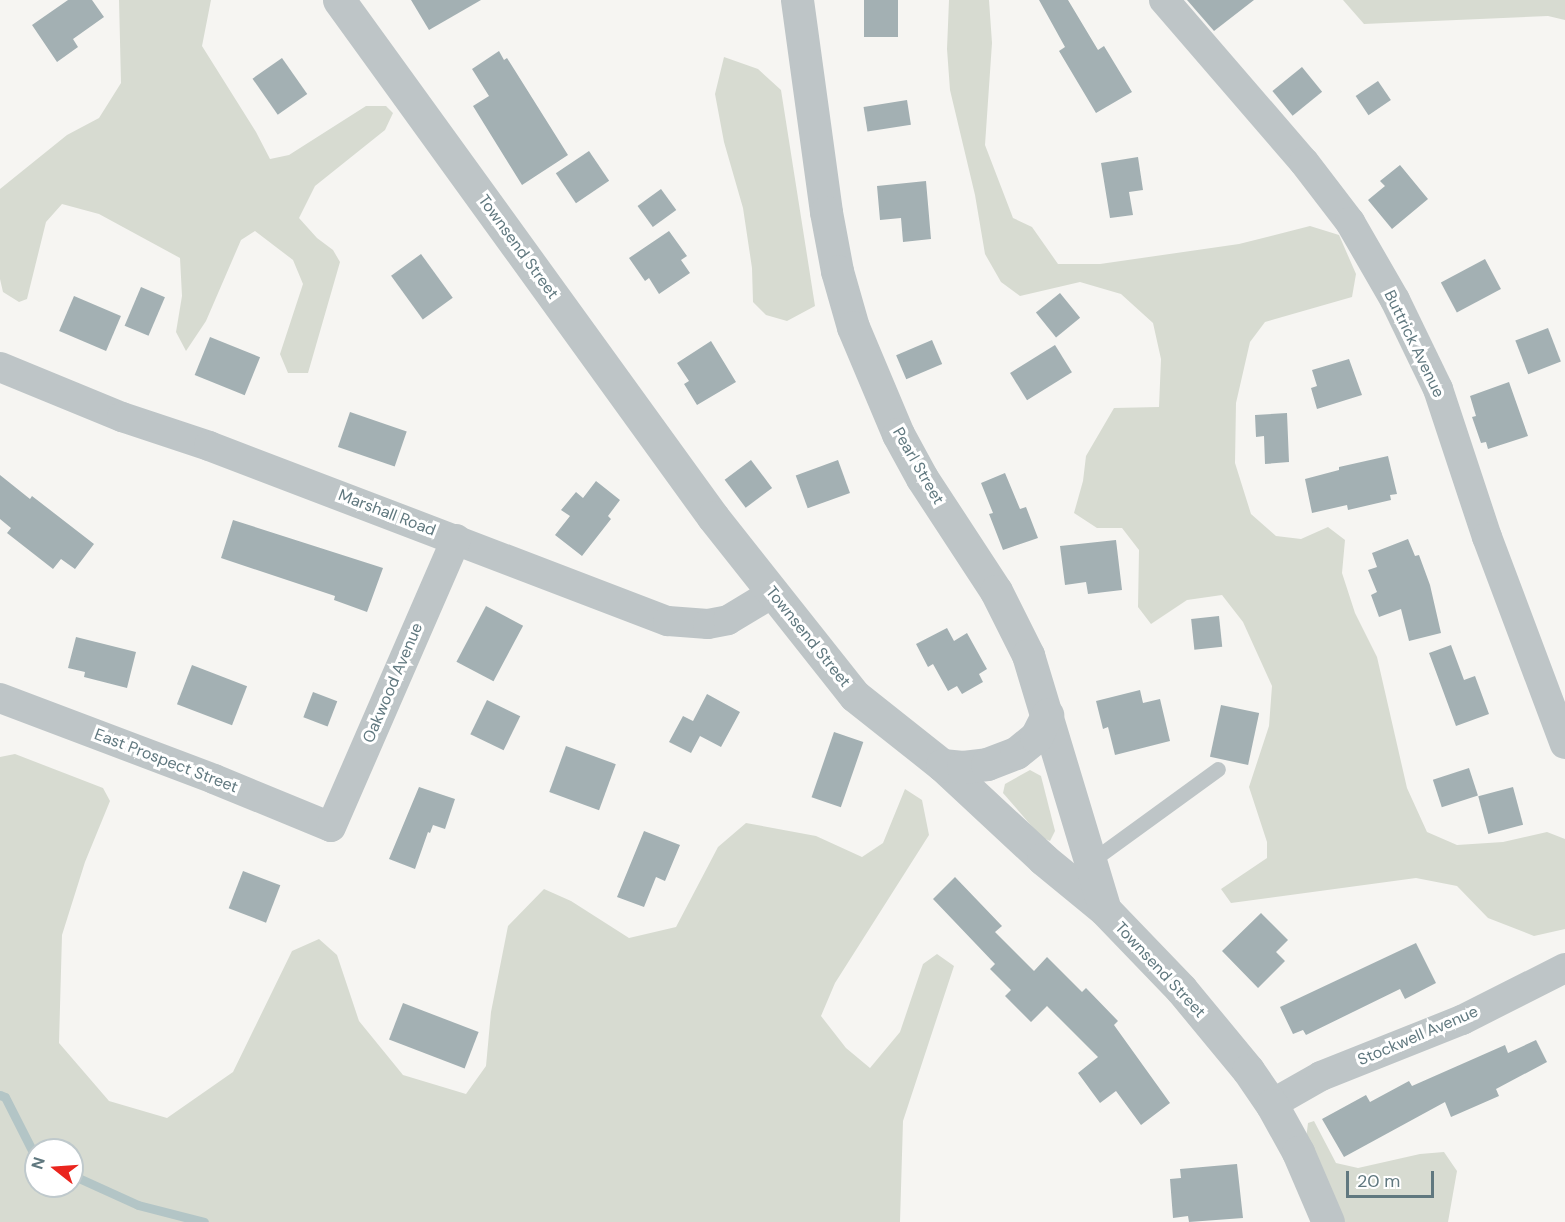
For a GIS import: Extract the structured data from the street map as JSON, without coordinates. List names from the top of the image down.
{
  "streets": {
    "street": [
      "Townsend Street",
      "Buttrick Avenue",
      "Pearl Street",
      "Marshall Road",
      "Oakwood Avenue",
      "East Prospect Street",
      "Stockwell Avenue"
    ]
  },
  "crossings": [
    ["Townsend Street", "Pearl Street"],
    ["Townsend Street", "Marshall Road"],
    ["Townsend Street", "Stockwell Avenue"],
    ["Marshall Road", "Oakwood Avenue"],
    ["Oakwood Avenue", "East Prospect Street"]
  ],
  "scale_bar": "20 m",
  "north": "left"
}
